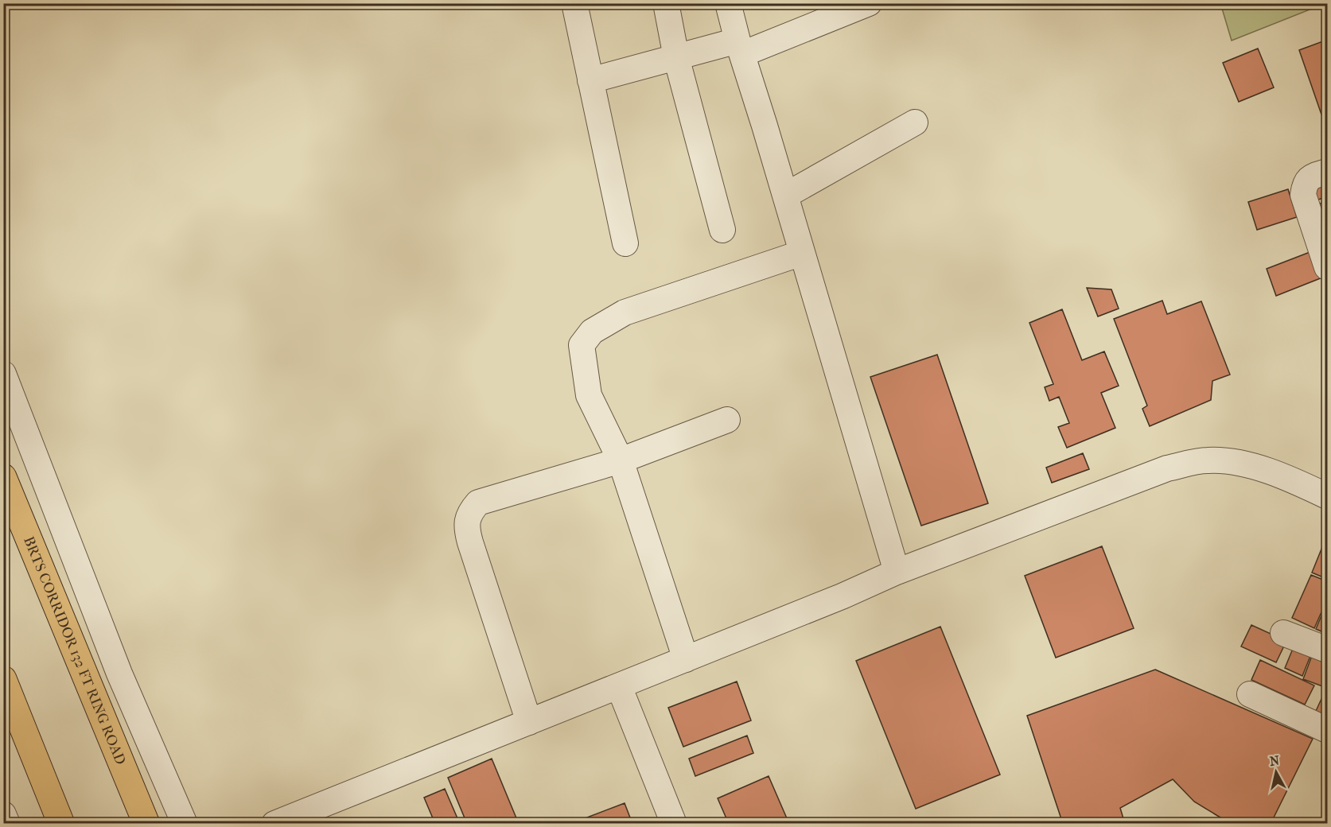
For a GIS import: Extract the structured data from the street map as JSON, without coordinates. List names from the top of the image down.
{
  "streets": {
    "main road": ["BRTS CORRIDOR 132 FT RING ROAD"]
  },
  "north": "top"
}
